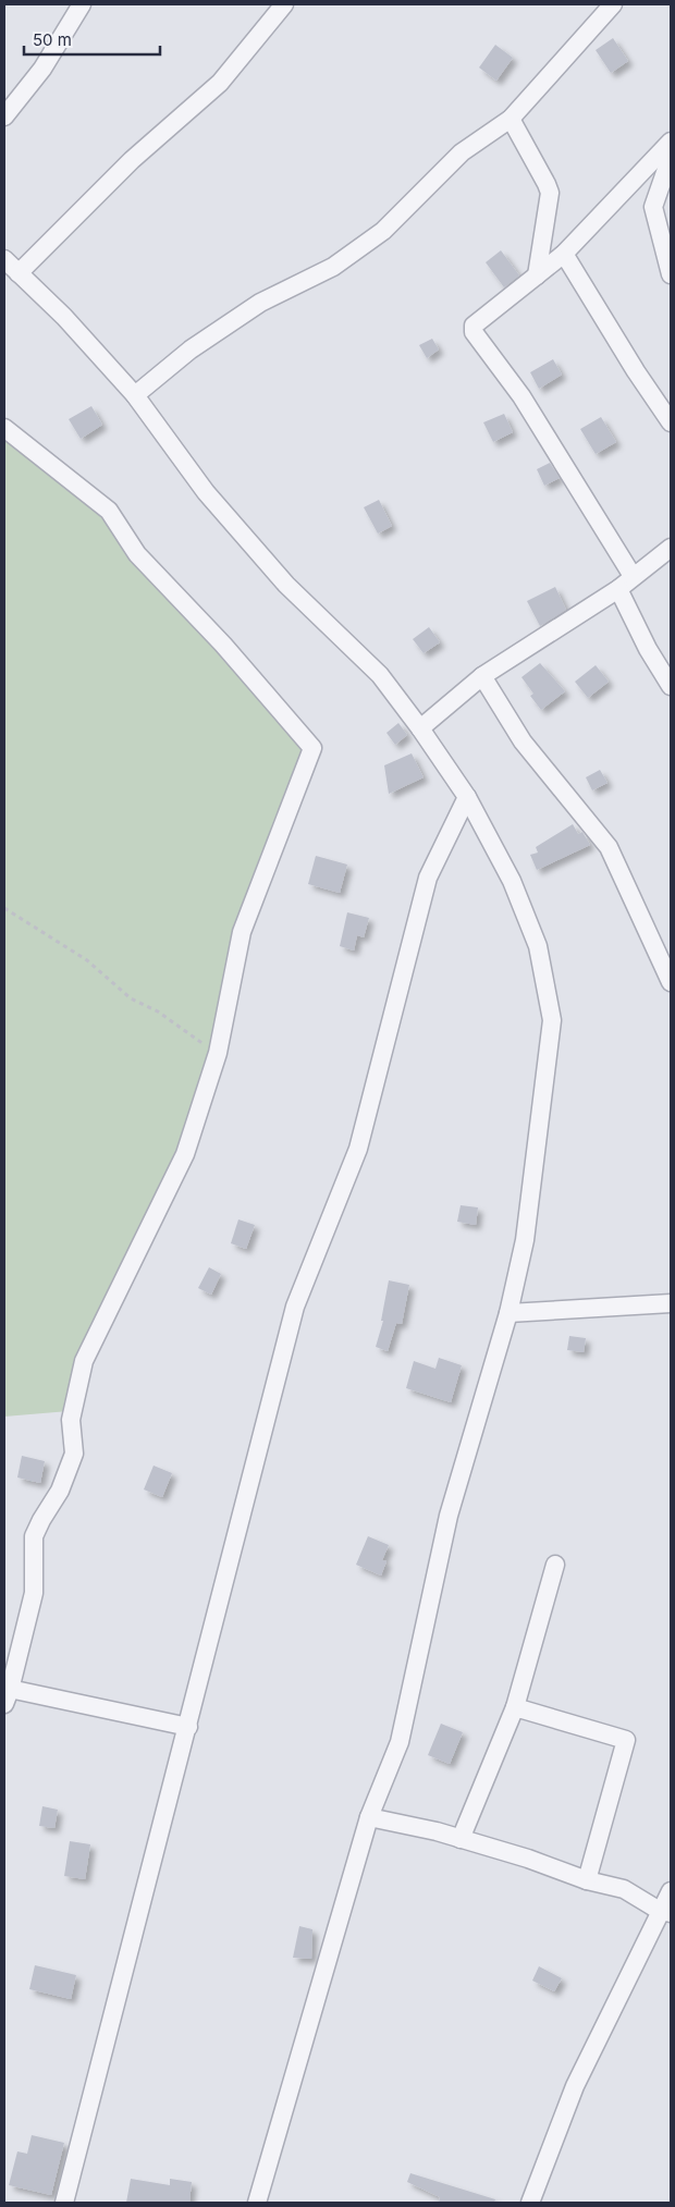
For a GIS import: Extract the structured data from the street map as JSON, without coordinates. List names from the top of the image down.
{
  "scale_bar": "50 m"
}
